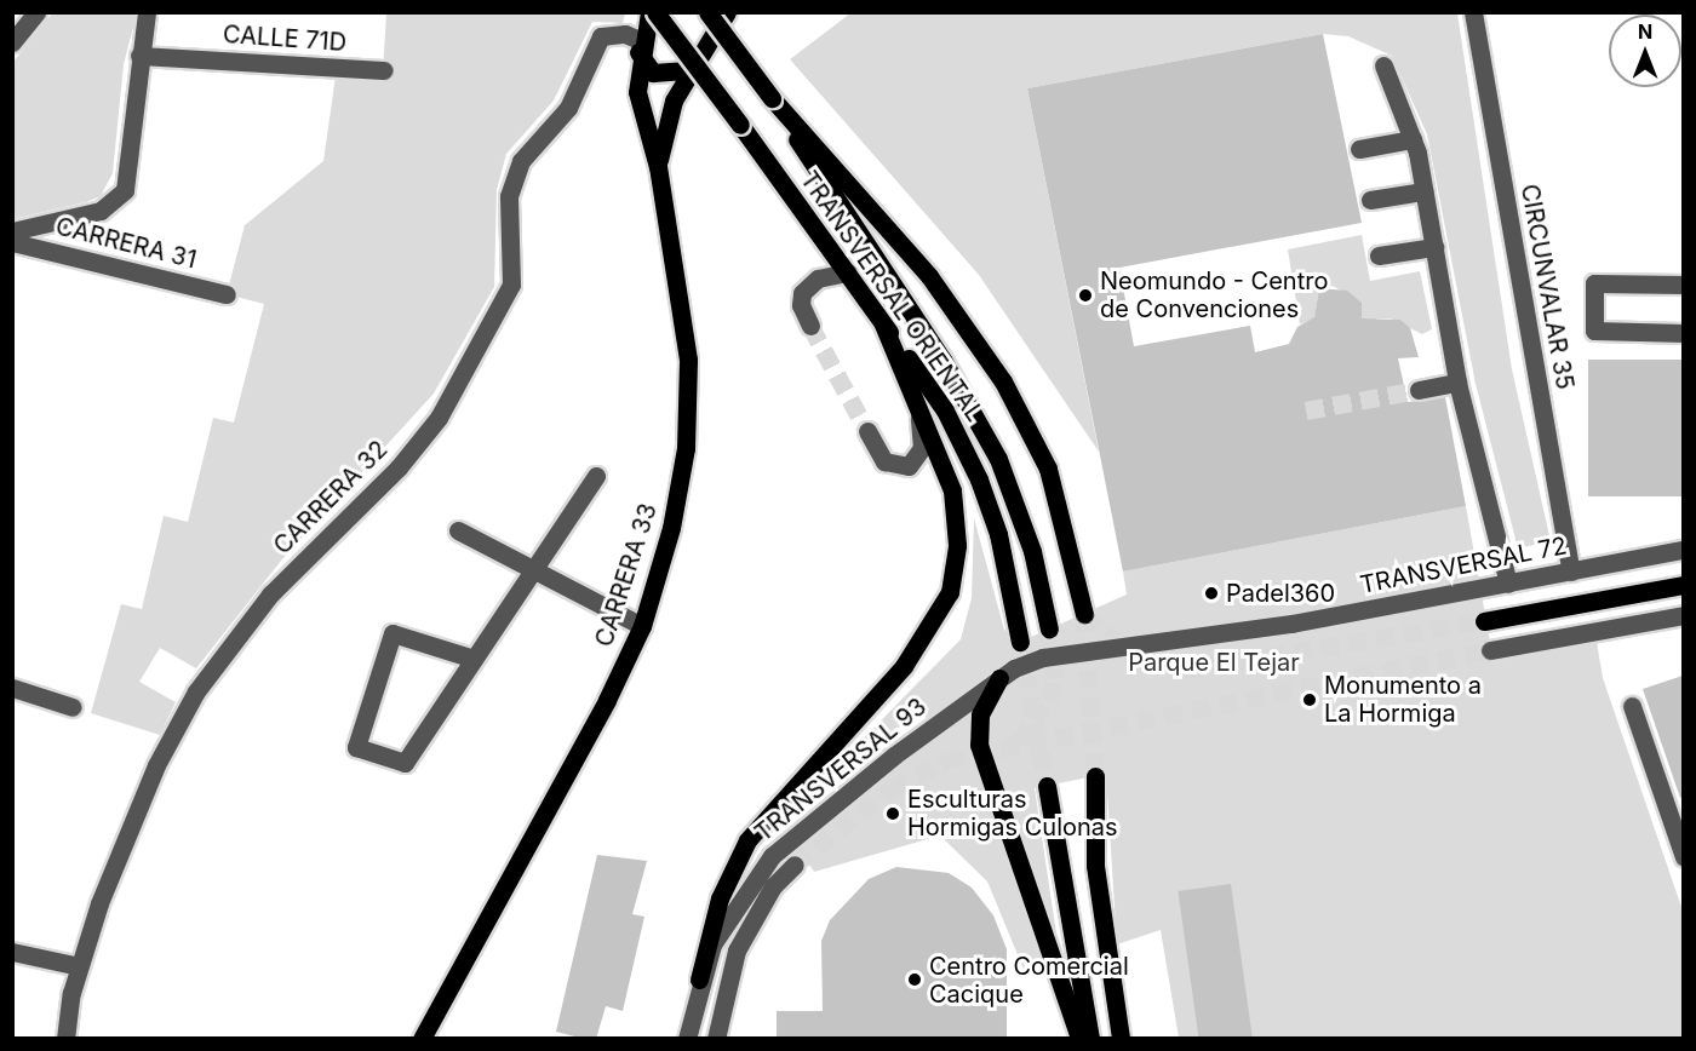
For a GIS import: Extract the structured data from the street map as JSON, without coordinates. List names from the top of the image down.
{
  "streets": {
    "main road": ["TRANSVERSAL ORIENTAL", "CARRERA 33"],
    "street": [
      "CALLE 71D",
      "CARRERA 31",
      "CIRCUNVALAR 35",
      "CARRERA 32",
      "TRANSVERSAL 72",
      "TRANSVERSAL 93"
    ]
  },
  "crossings": [
    ["CIRCUNVALAR 35", "TRANSVERSAL 72"],
    ["CARRERA 32", "CARRERA 33"],
    ["TRANSVERSAL 72", "TRANSVERSAL 93"]
  ],
  "parks": ["Parque El Tejar"],
  "places": [
    "Neomundo - Centro de Convenciones",
    "Padel360",
    "Monumento a La Hormiga",
    "Esculturas Hormigas Culonas",
    "Centro Comercial Cacique"
  ],
  "north": "top"
}
